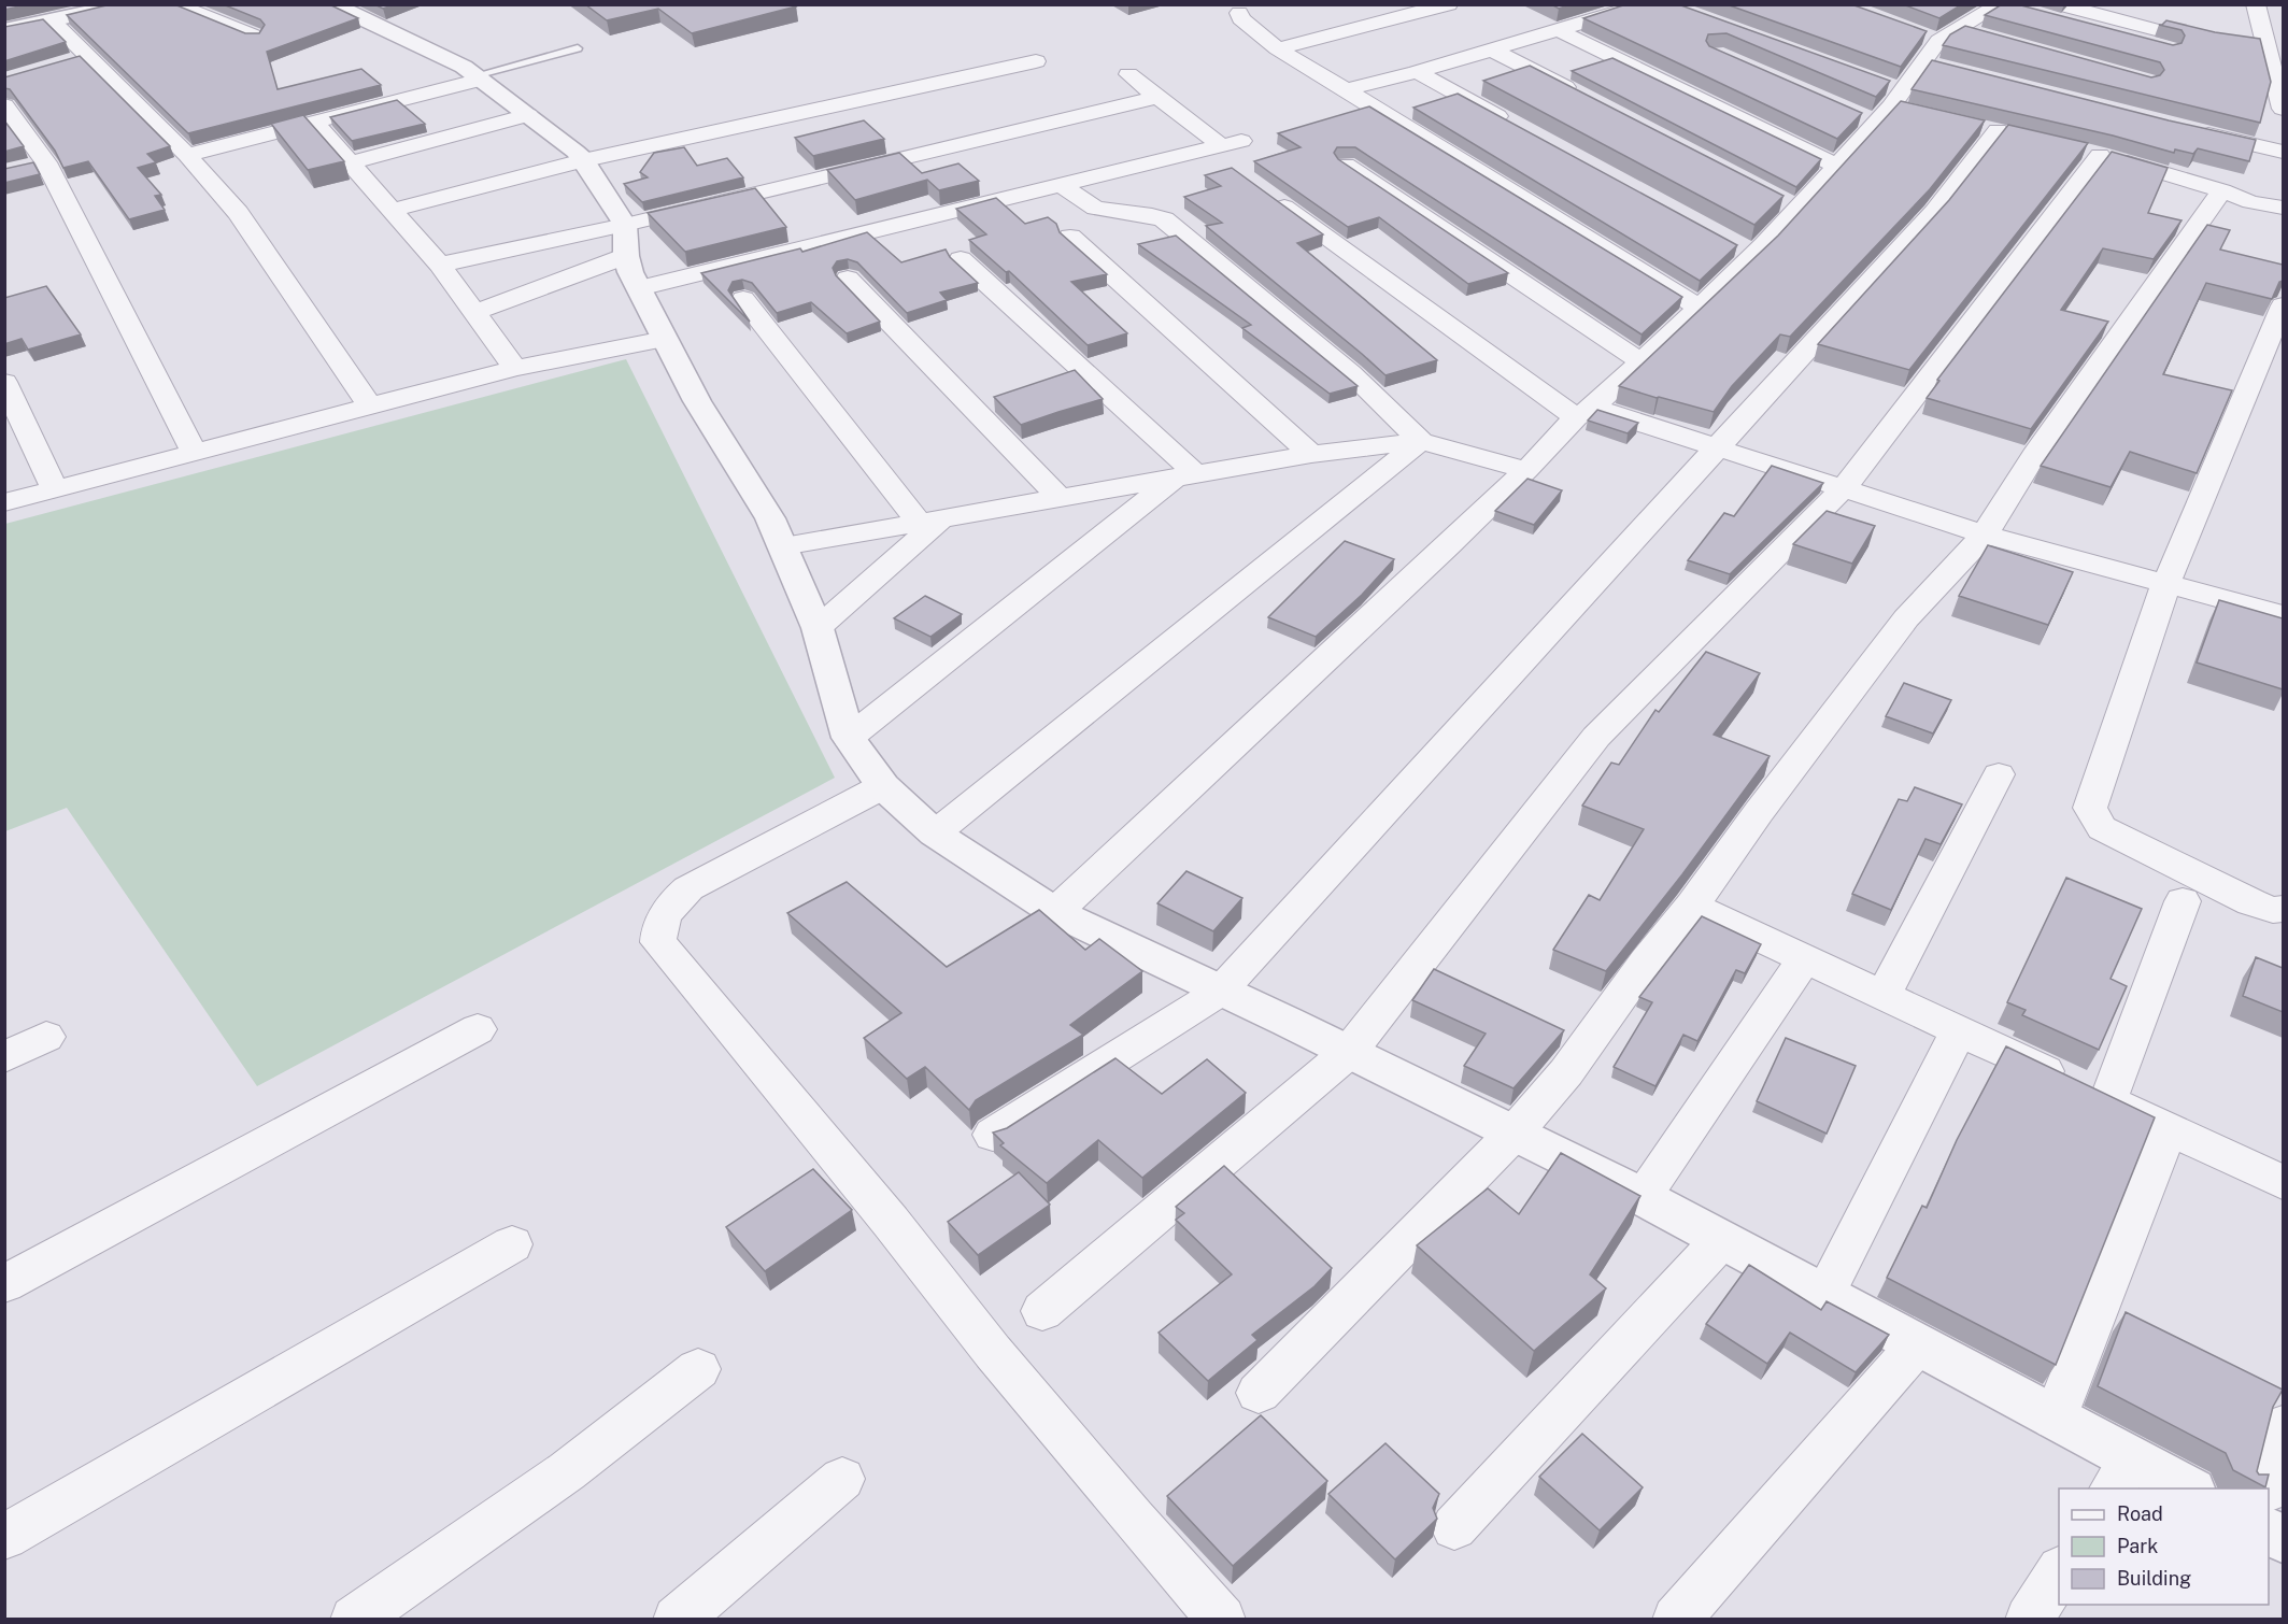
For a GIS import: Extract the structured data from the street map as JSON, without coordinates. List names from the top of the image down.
{
  "legend": ["Road", "Park", "Building"]
}
